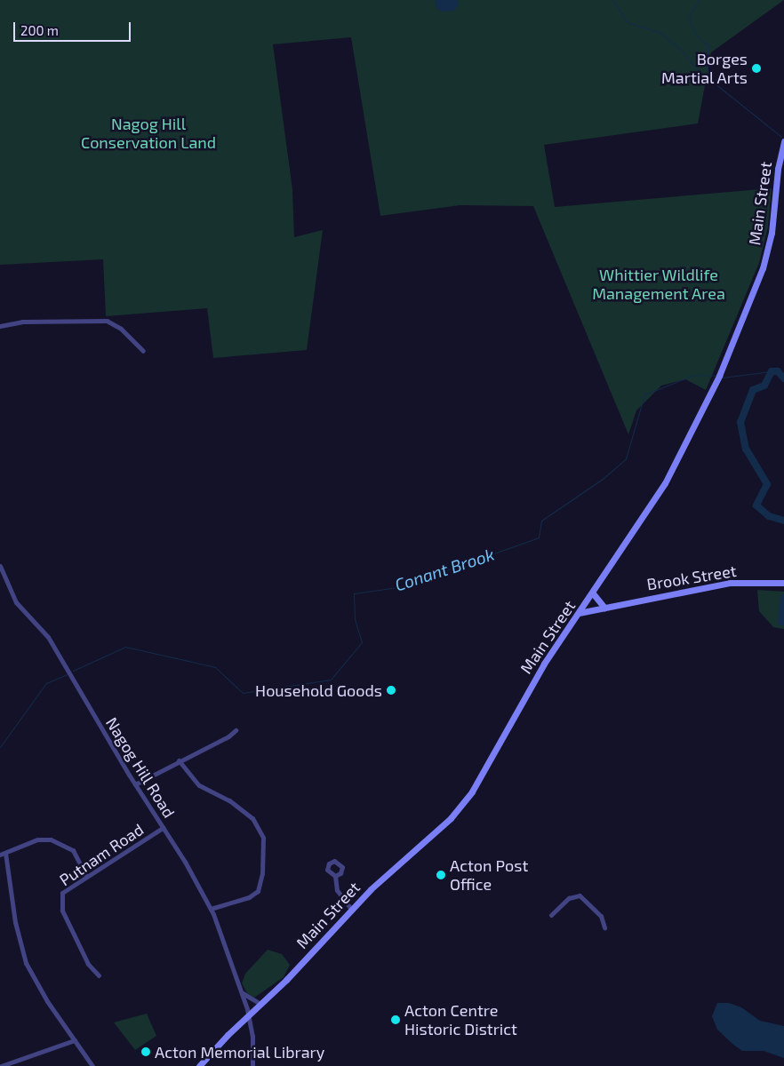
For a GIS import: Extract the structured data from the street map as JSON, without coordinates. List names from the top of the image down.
{
  "streets": {
    "main road": ["Main Street", "Brook Street"],
    "street": ["Nagog Hill Road", "Putnam Road"]
  },
  "crossings": [
    ["Main Street", "Brook Street"],
    ["Main Street", "Nagog Hill Road"],
    ["Nagog Hill Road", "Putnam Road"]
  ],
  "water": ["Conant Brook"],
  "parks": ["Nagog Hill Conservation Land", "Whittier Wildlife Management Area"],
  "places": [
    "Borges Martial Arts",
    "Household Goods",
    "Acton Post Office",
    "Acton Centre Historic District",
    "Acton Memorial Library"
  ],
  "scale_bar": "200 m"
}
